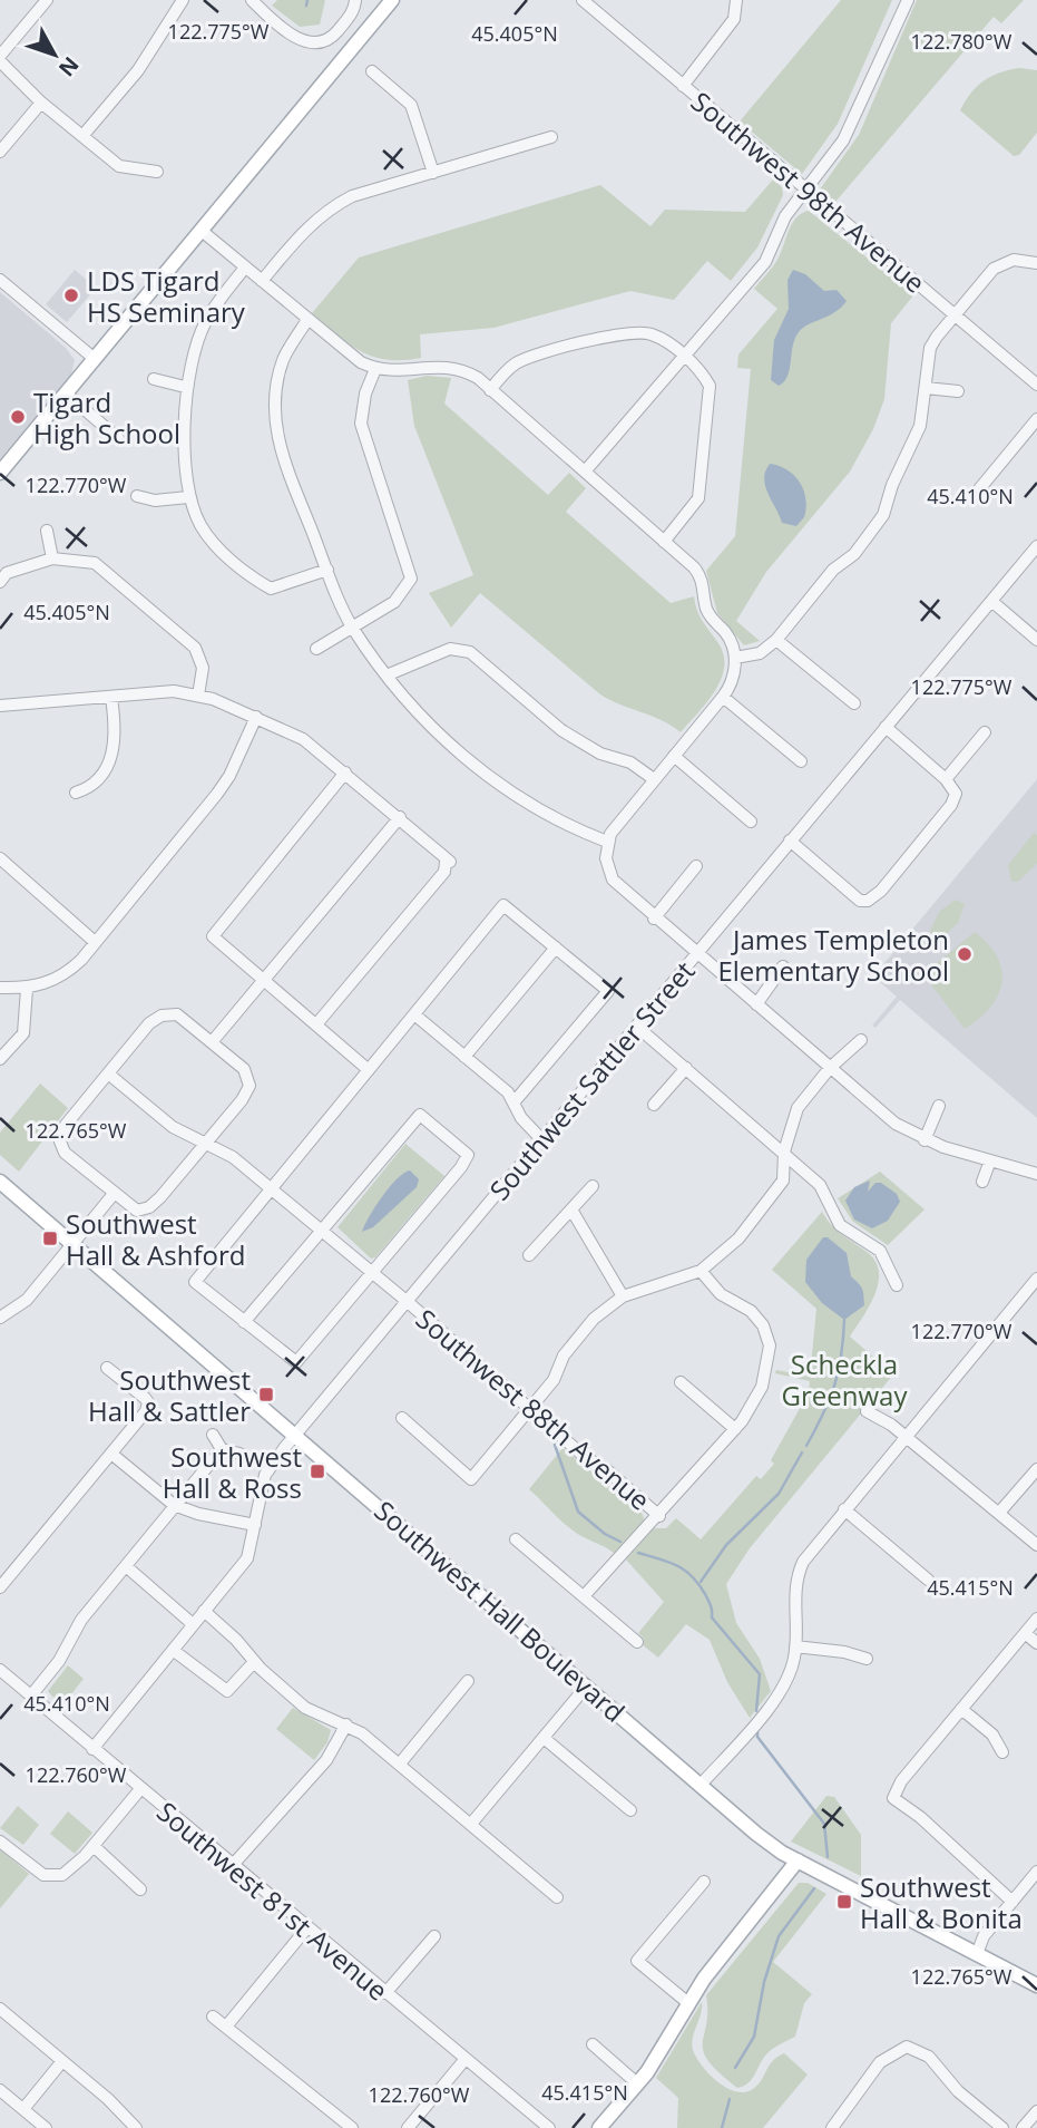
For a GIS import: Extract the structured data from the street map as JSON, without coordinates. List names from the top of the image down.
{
  "streets": {
    "main road": ["Southwest Hall Boulevard"],
    "street": [
      "Southwest 98th Avenue",
      "Southwest Sattler Street",
      "Southwest 88th Avenue",
      "Southwest 81st Avenue"
    ]
  },
  "crossings": [
    ["Southwest Sattler Street", "Southwest 88th Avenue"],
    ["Southwest Sattler Street", "Southwest Hall Boulevard"],
    ["Southwest Sattler Street", "Southwest 81st Avenue"]
  ],
  "parks": ["Scheckla Greenway"],
  "places": {
    "other": ["LDS Tigard HS Seminary", "Tigard High School", "James Templeton Elementary School"],
    "transit": [
      "Southwest Hall & Ashford",
      "Southwest Hall & Sattler",
      "Southwest Hall & Ross",
      "Southwest Hall & Bonita"
    ]
  },
  "north": "bottom right",
  "coordinates": [
    "122.775°W",
    "45.405°N",
    "122.780°W",
    "122.770°W",
    "45.410°N",
    "122.765°W",
    "45.415°N",
    "122.760°W"
  ]
}
